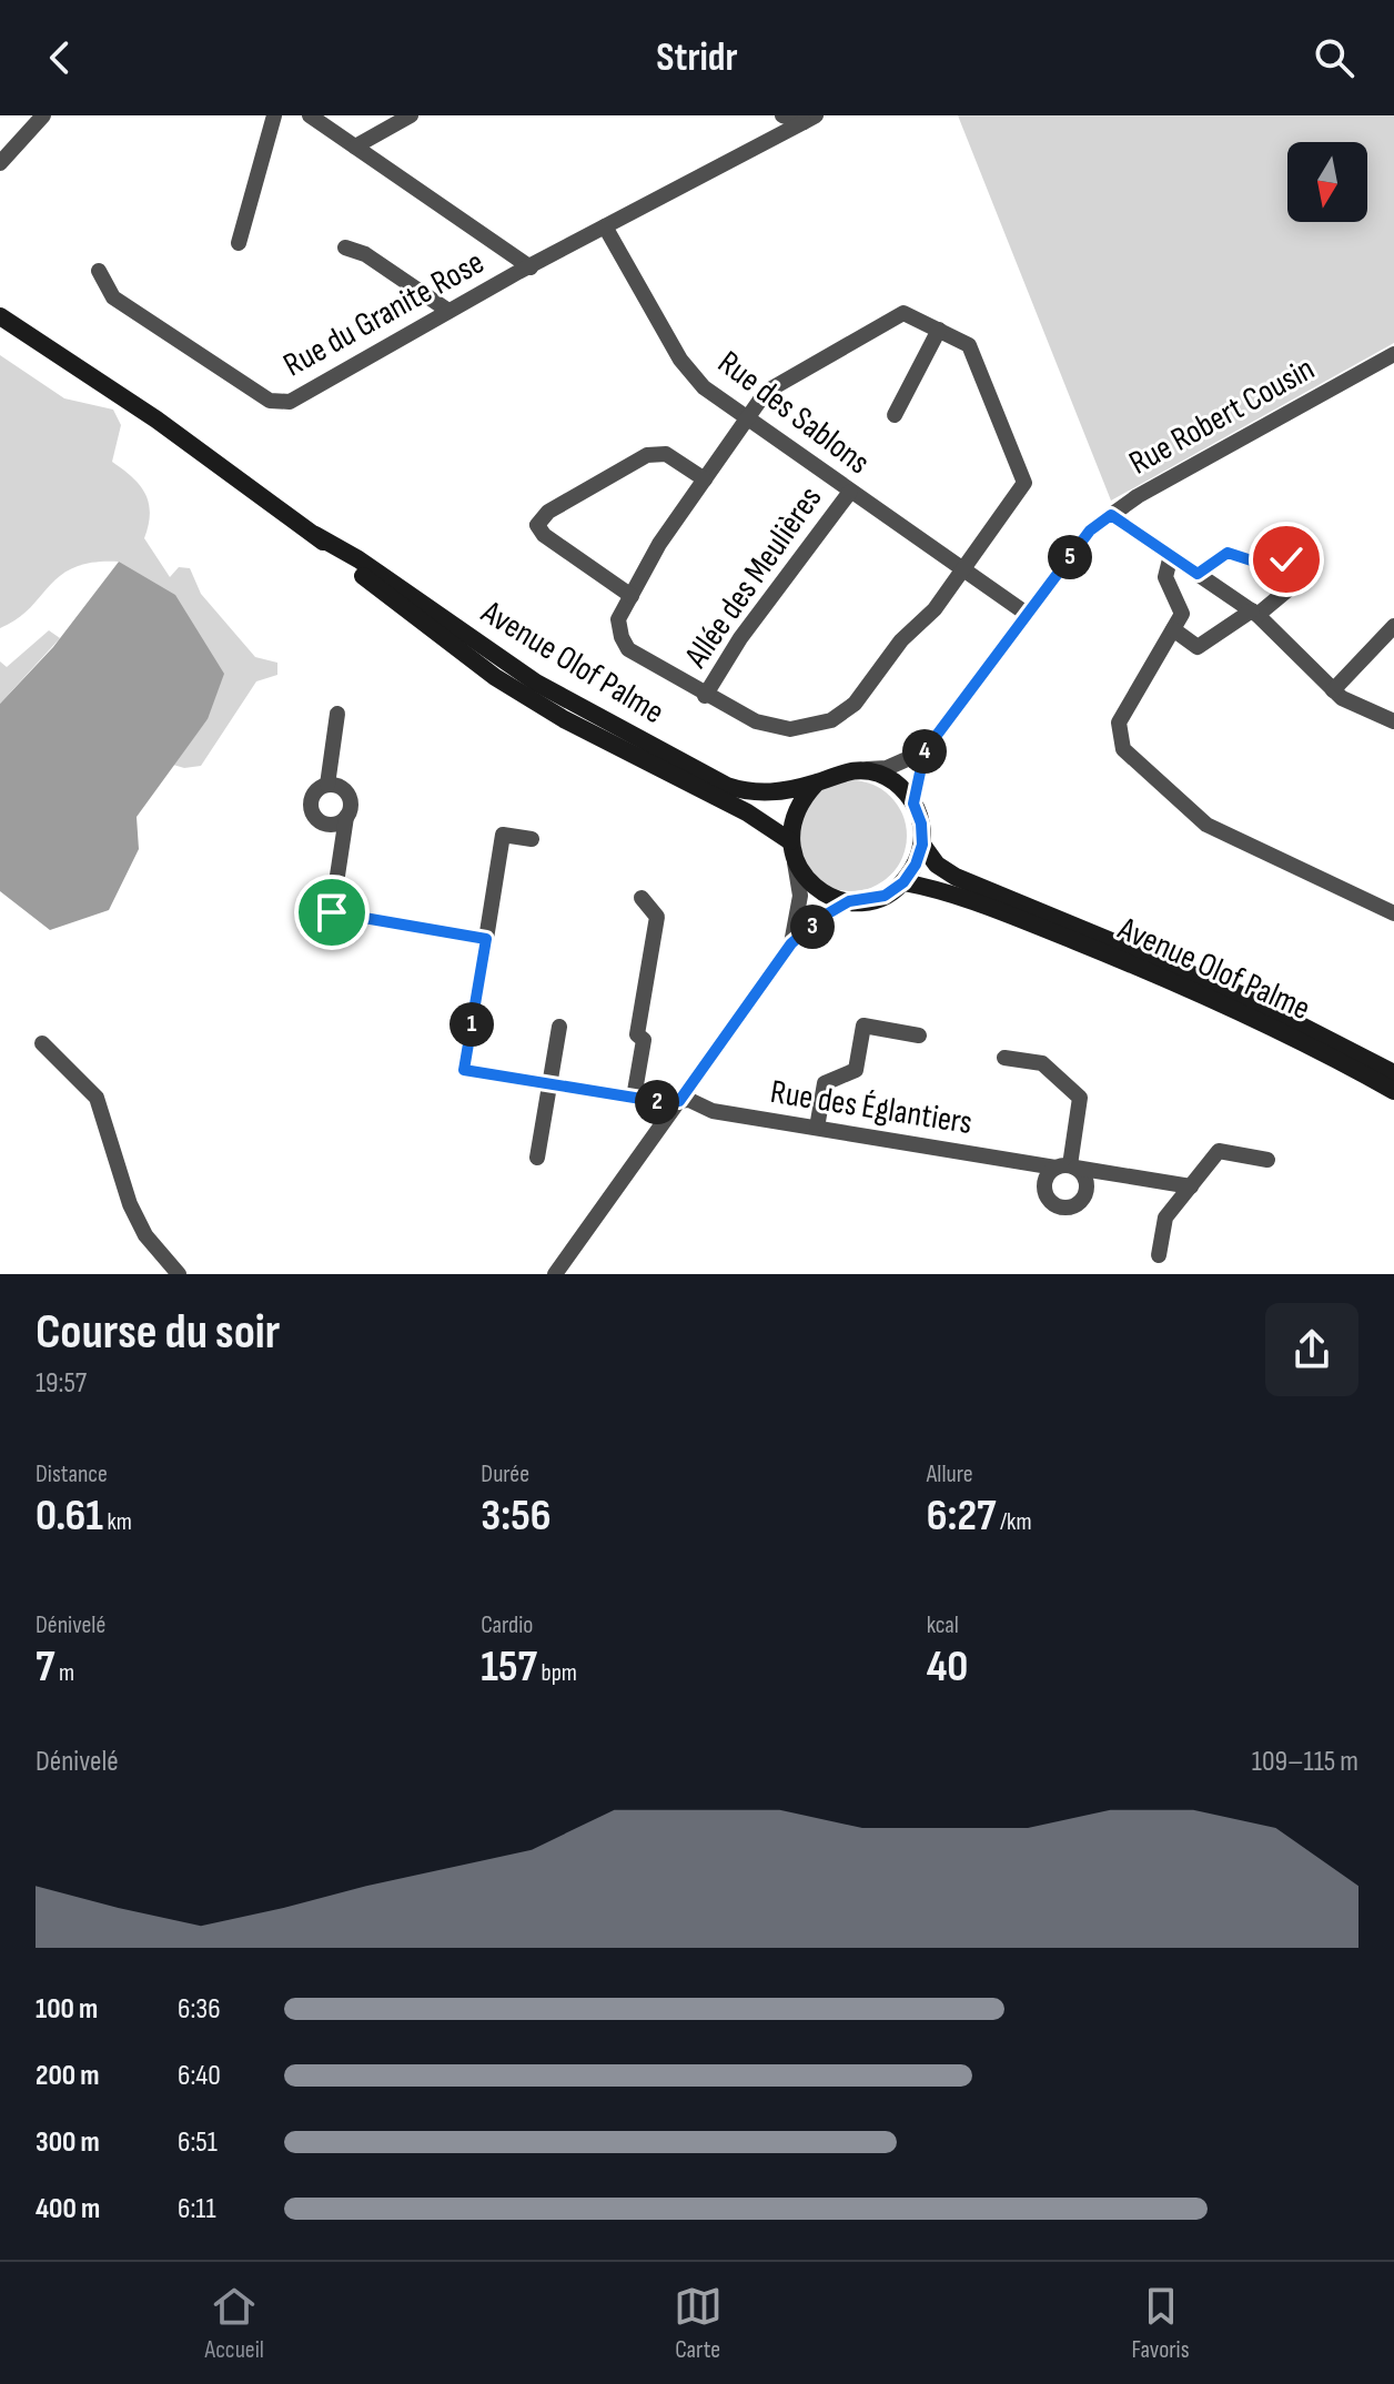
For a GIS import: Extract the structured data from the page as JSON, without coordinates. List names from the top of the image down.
{
  "streets": {
    "main road": ["Avenue Olof Palme"],
    "street": [
      "Rue du Granite Rose",
      "Rue des Sablons",
      "Rue Robert Cousin",
      "Allée des Meulières",
      "Rue des Églantiers"
    ]
  },
  "crossings": [
    ["Rue des Sablons", "Rue Robert Cousin"],
    ["Rue des Sablons", "Allée des Meulières"],
    ["Rue Robert Cousin", "Avenue Olof Palme"]
  ],
  "north": "bottom",
  "page": {
    "header": "Stridr",
    "pins": [
      "5",
      "4",
      "3",
      "1",
      "2"
    ],
    "heading": ["Course du soir", "19:57"],
    "stats": [
      ["Distance", "0.61 km"],
      ["Durée", "3:56"],
      ["Allure", "6:27 /km"],
      ["Dénivelé", "7 m"],
      ["Cardio", "157 bpm"],
      ["kcal", "40"]
    ],
    "chart": ["Dénivelé", "109–115 m"],
    "list": [
      {
        "name": "100 m",
        "note": "6:36"
      },
      {
        "name": "200 m",
        "note": "6:40"
      },
      {
        "name": "300 m",
        "note": "6:51"
      },
      {
        "name": "400 m",
        "note": "6:11"
      }
    ],
    "tabs": ["Accueil", "Carte", "Favoris"]
  }
}
